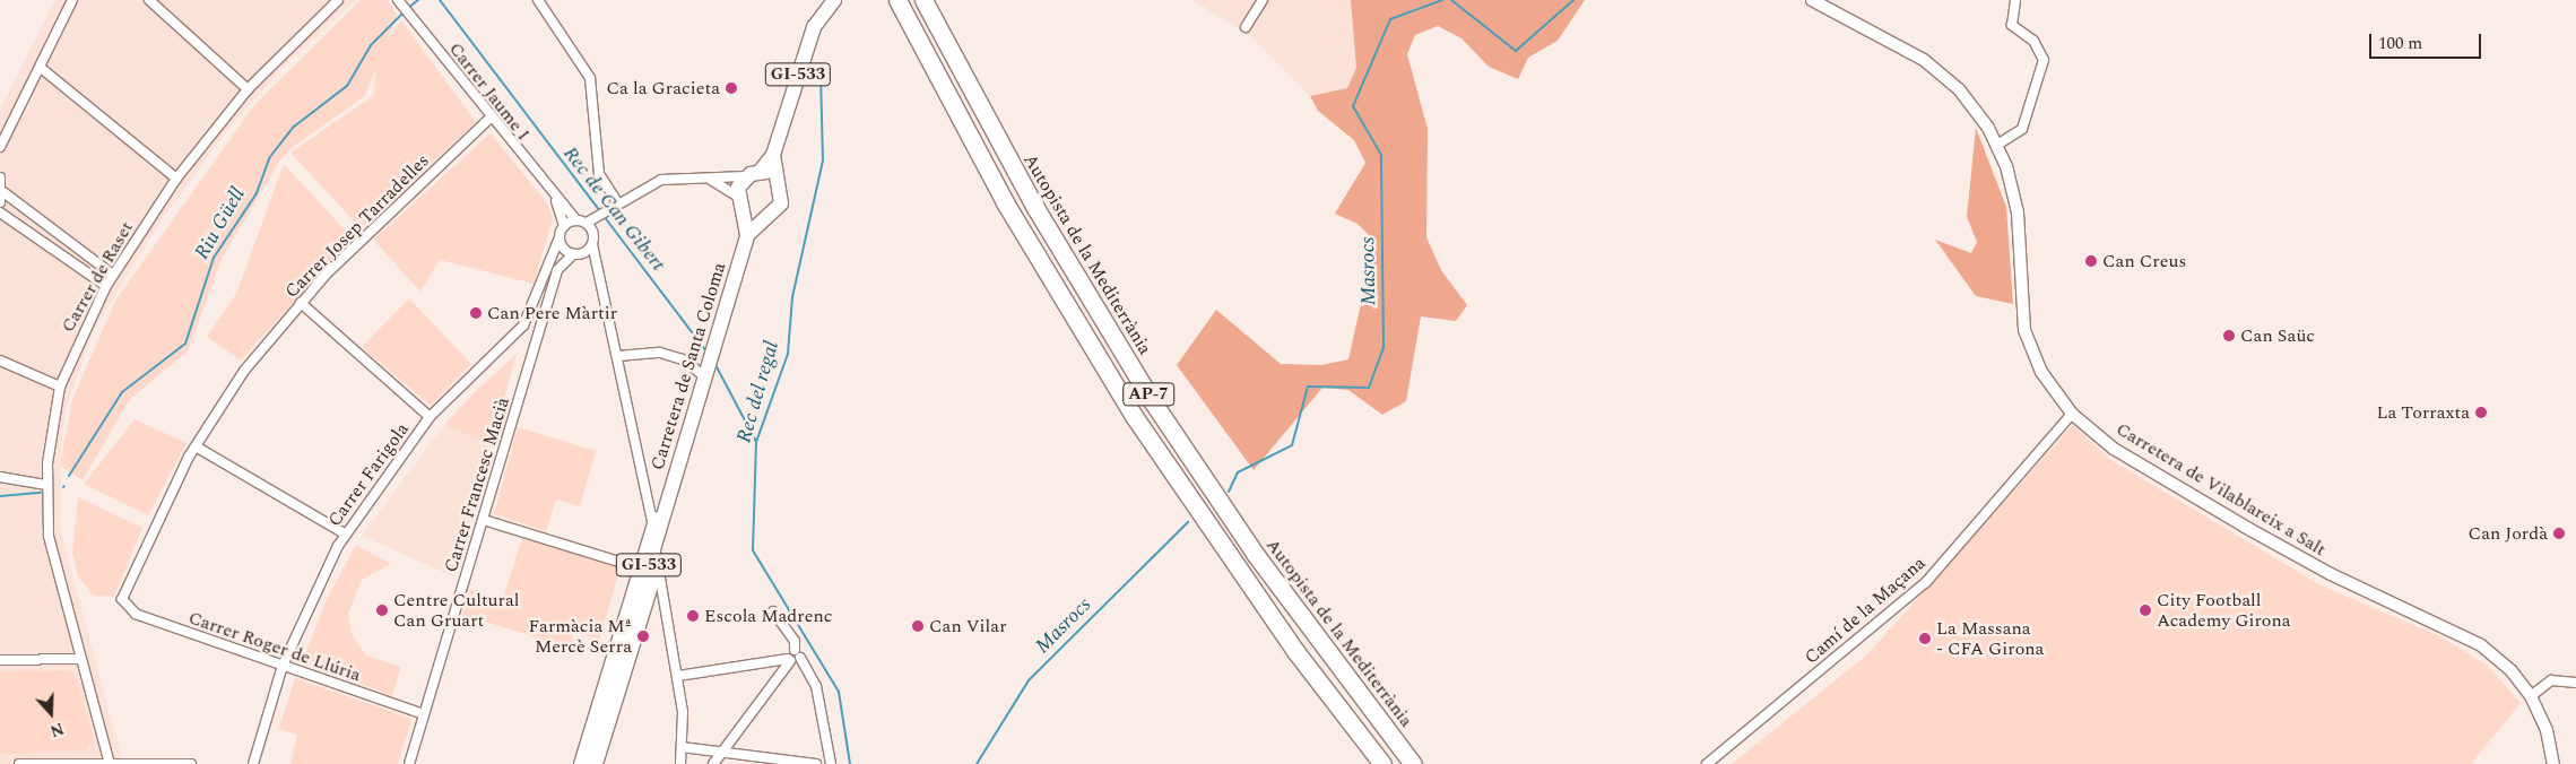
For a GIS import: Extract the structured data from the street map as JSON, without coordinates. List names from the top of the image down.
{
  "streets": {
    "highway": ["Autopista de la Mediterrània", "AP-7"],
    "main road": ["GI-533", "Carretera de Santa Coloma"],
    "street": [
      "Carrer Jaume I",
      "Carrer Josep Tarradelles",
      "Carrer de Raset",
      "Carrer Farigola",
      "Carrer Francesc Macià",
      "Carretera de Vilablareix a Salt",
      "Camí de la Maçana",
      "Carrer Roger de Llúria"
    ]
  },
  "crossings": [
    ["Carrer Jaume I", "Carrer Josep Tarradelles"],
    ["Carrer Jaume I", "Carrer Farigola"],
    ["Carrer Jaume I", "Carrer Francesc Macià"],
    ["Carrer Josep Tarradelles", "Carrer Roger de Llúria"],
    ["Carrer Farigola", "Carrer Francesc Macià"],
    ["Carrer Farigola", "Carrer Roger de Llúria"],
    ["Carrer Francesc Macià", "Carrer Roger de Llúria"],
    ["Carretera de Vilablareix a Salt", "Camí de la Maçana"]
  ],
  "water": [
    "Rec de Can Gibert",
    "Riu Güell",
    "Masrocs",
    "Rec del regal"
  ],
  "places": [
    "Ca la Gracieta",
    "Can Creus",
    "Can Pere Màrtir",
    "Can Saüc",
    "La Torraxta",
    "Can Jordà",
    "Centre Cultural Can Gruart",
    "City Football Academy Girona",
    "Escola Madrenc",
    "Can Vilar",
    "Farmàcia Mª Mercè Serra",
    "La Massana - CFA Girona"
  ],
  "scale_bar": "100 m",
  "north": "bottom"
}
